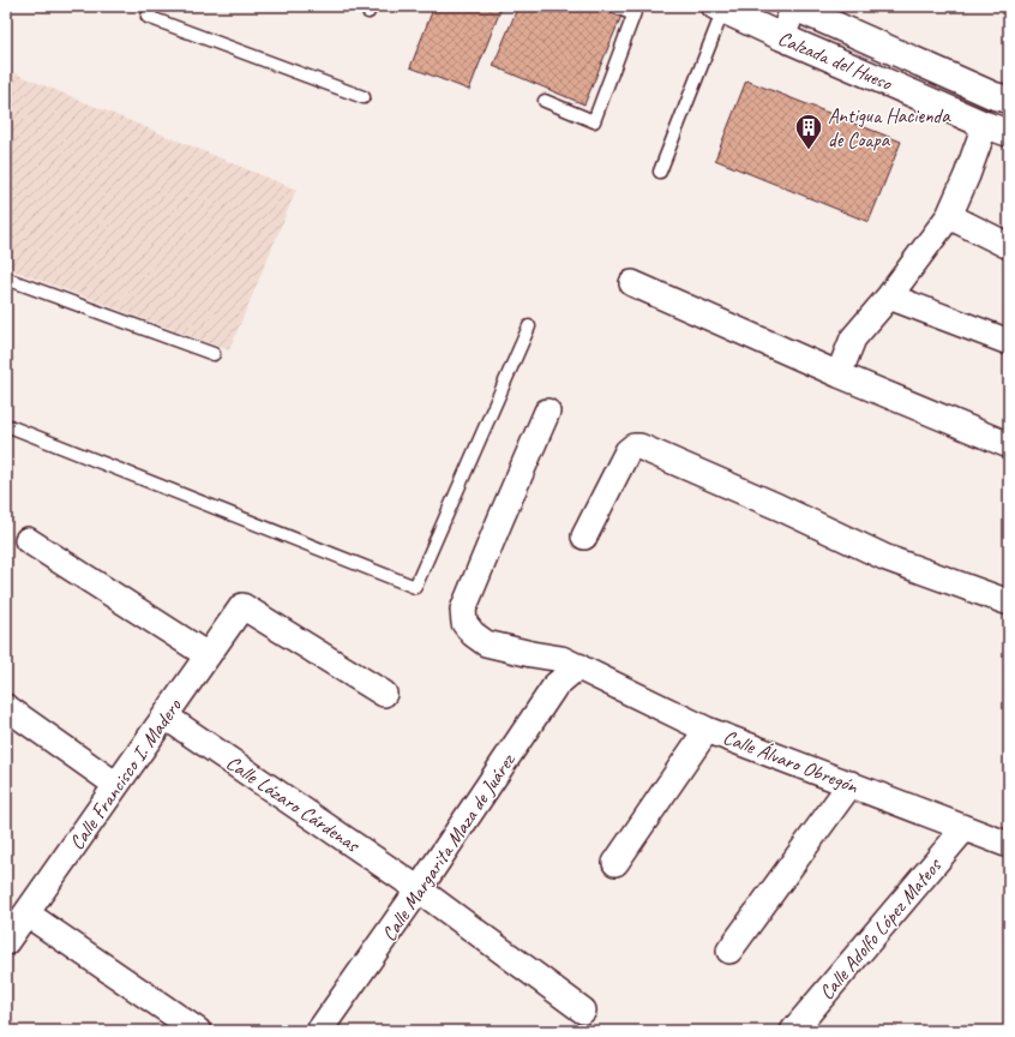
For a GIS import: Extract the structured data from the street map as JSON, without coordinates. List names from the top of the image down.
{
  "streets": {
    "main road": ["Calzada del Hueso"],
    "street": [
      "Calle Álvaro Obregón",
      "Calle Francisco I. Madero",
      "Calle Lázaro Cárdenas",
      "Calle Margarita Maza de Juárez",
      "Calle Adolfo López Mateos"
    ]
  },
  "crossings": [
    ["Calle Álvaro Obregón", "Calle Margarita Maza de Juárez"],
    ["Calle Álvaro Obregón", "Calle Adolfo López Mateos"],
    ["Calle Francisco I. Madero", "Calle Lázaro Cárdenas"],
    ["Calle Lázaro Cárdenas", "Calle Margarita Maza de Juárez"]
  ],
  "places": {
    "building": ["Antigua Hacienda de Coapa"]
  }
}
